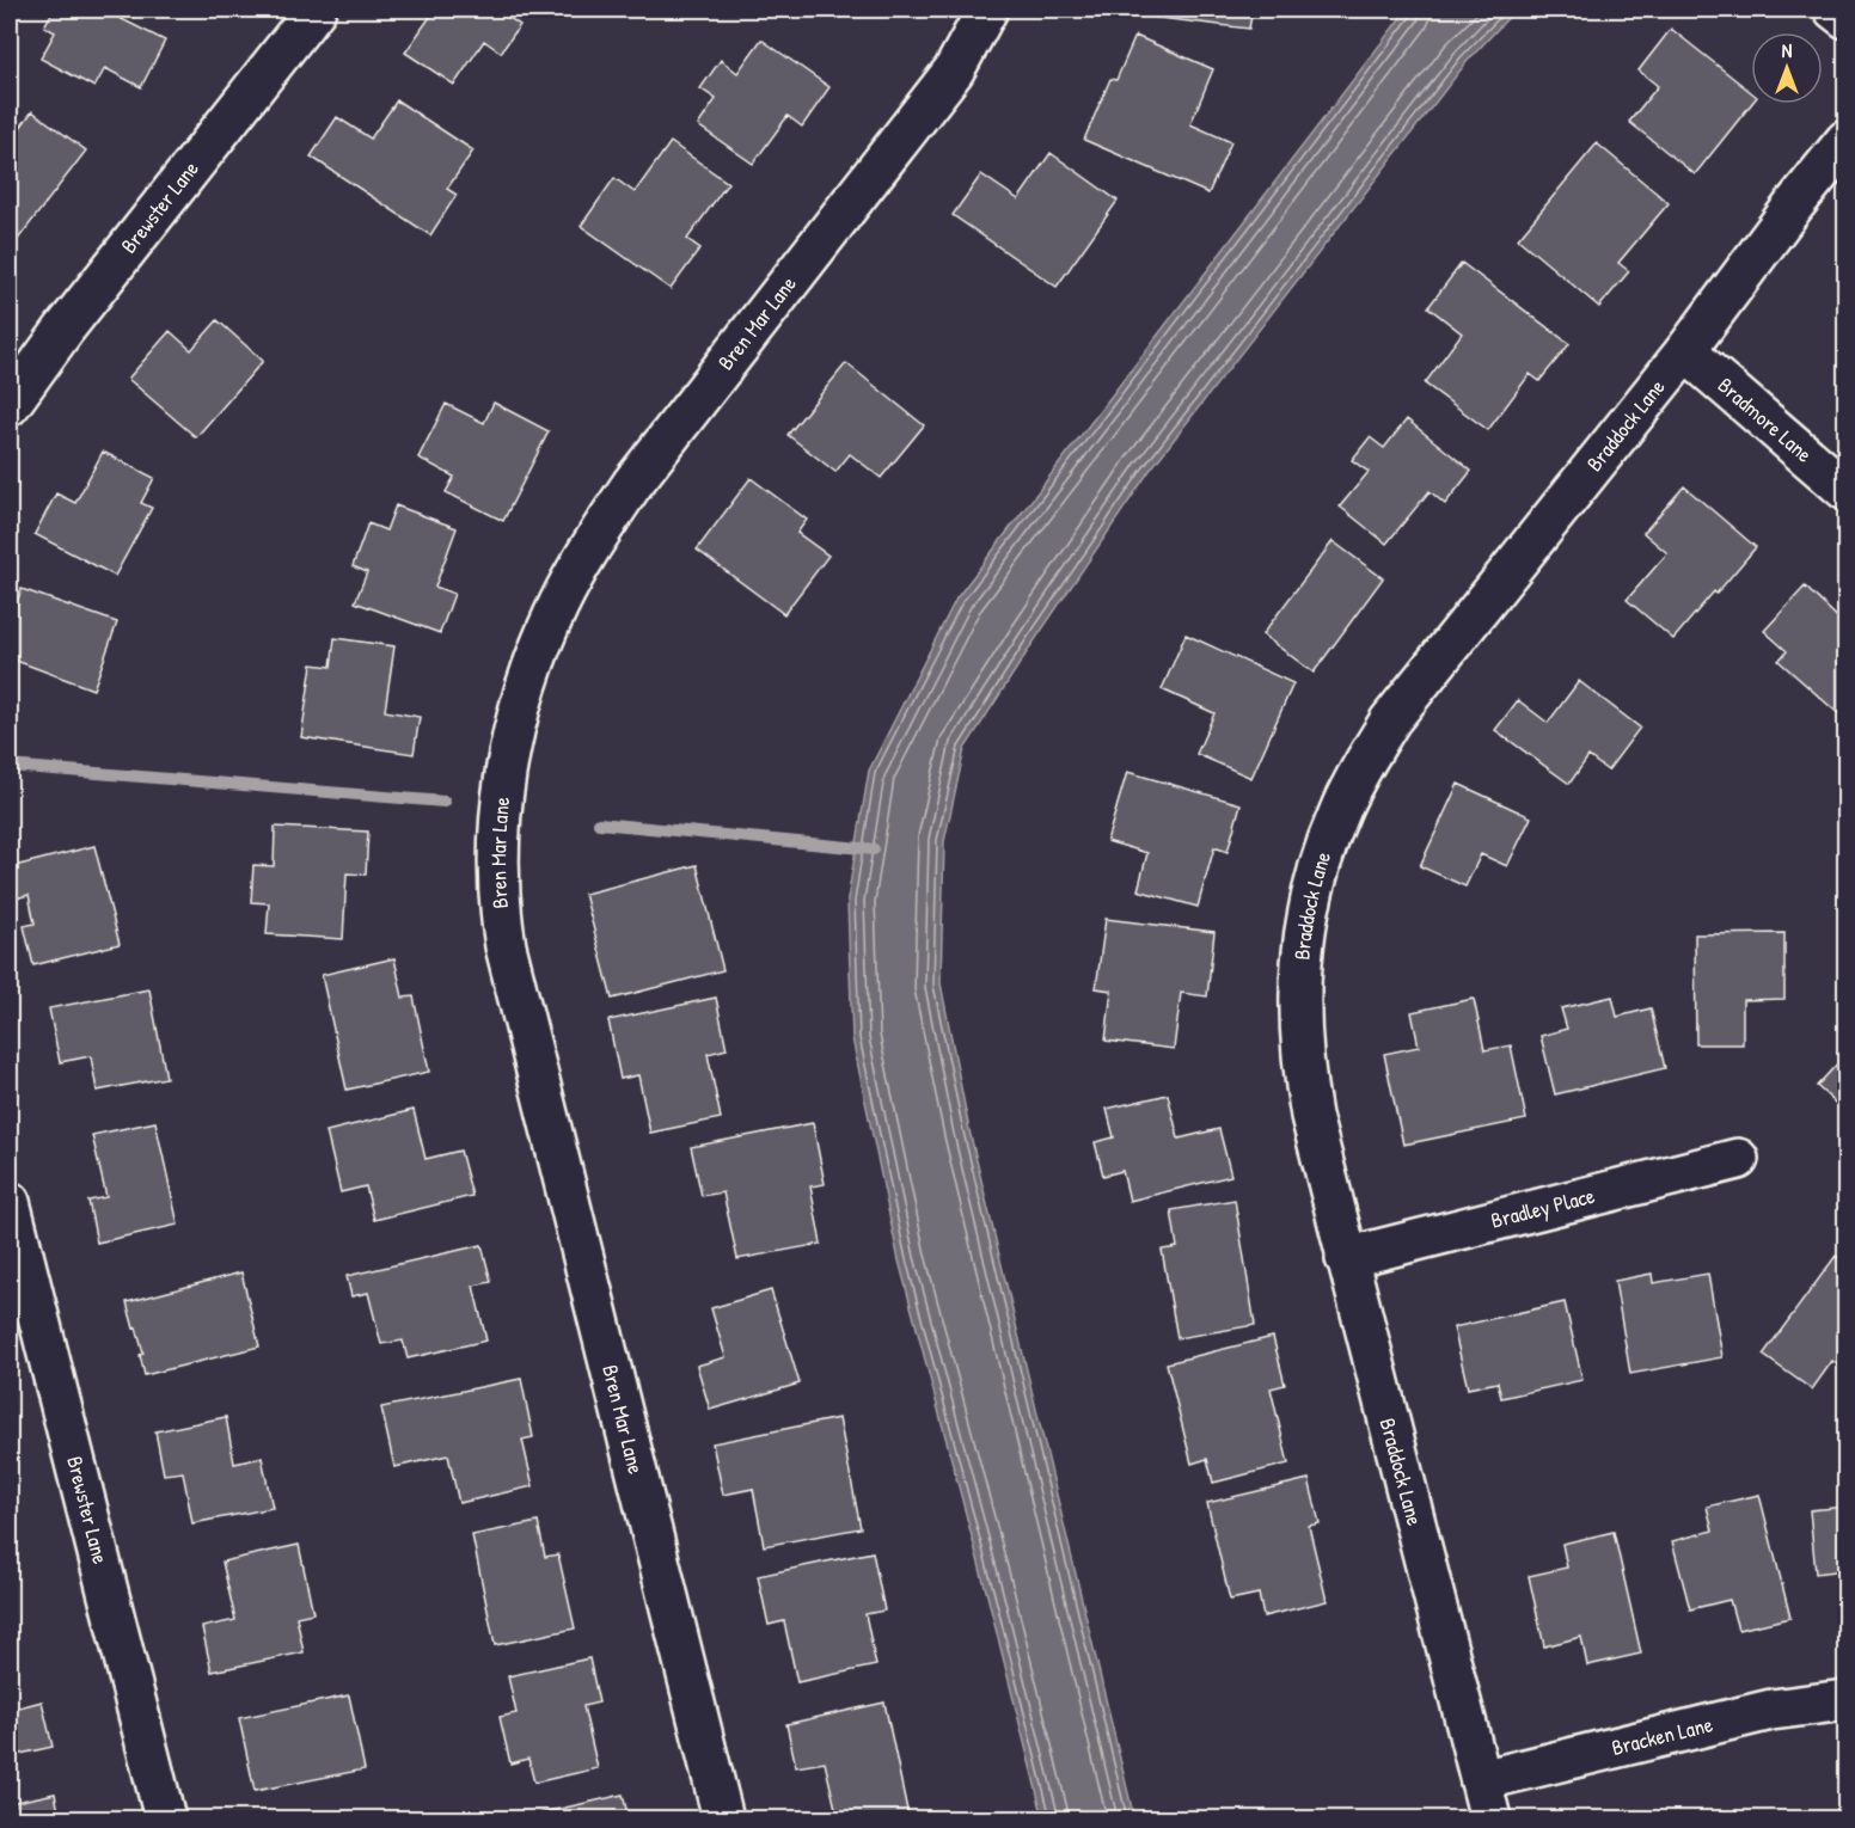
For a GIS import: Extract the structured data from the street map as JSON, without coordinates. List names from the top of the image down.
{
  "streets": {
    "street": [
      "Brewster Lane",
      "Bren Mar Lane",
      "Bradmore Lane",
      "Braddock Lane",
      "Bradley Place",
      "Bracken Lane"
    ]
  },
  "crossings": [
    ["Bradmore Lane", "Braddock Lane"],
    ["Braddock Lane", "Bradley Place"],
    ["Braddock Lane", "Bracken Lane"]
  ],
  "north": "top"
}
